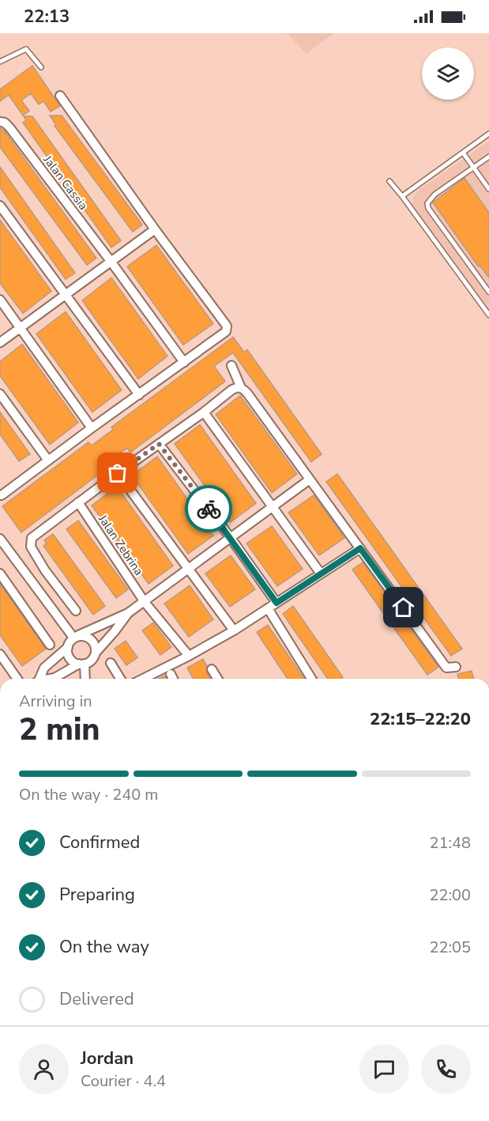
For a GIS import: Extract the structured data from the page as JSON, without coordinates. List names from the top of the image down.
{
  "streets": {
    "street": ["Jalan Cassia", "Jalan Zebrina"]
  },
  "page": {
    "status": "22:13",
    "heading": ["2 min", "Arriving in", "22:15–22:20"],
    "panel": ["Jordan", "Courier · 4.4"],
    "bar": "On the way · 240 m",
    "list": [
      ["Confirmed", "21:48"],
      ["Preparing", "22:00"],
      ["On the way", "22:05"],
      "Delivered"
    ]
  }
}
